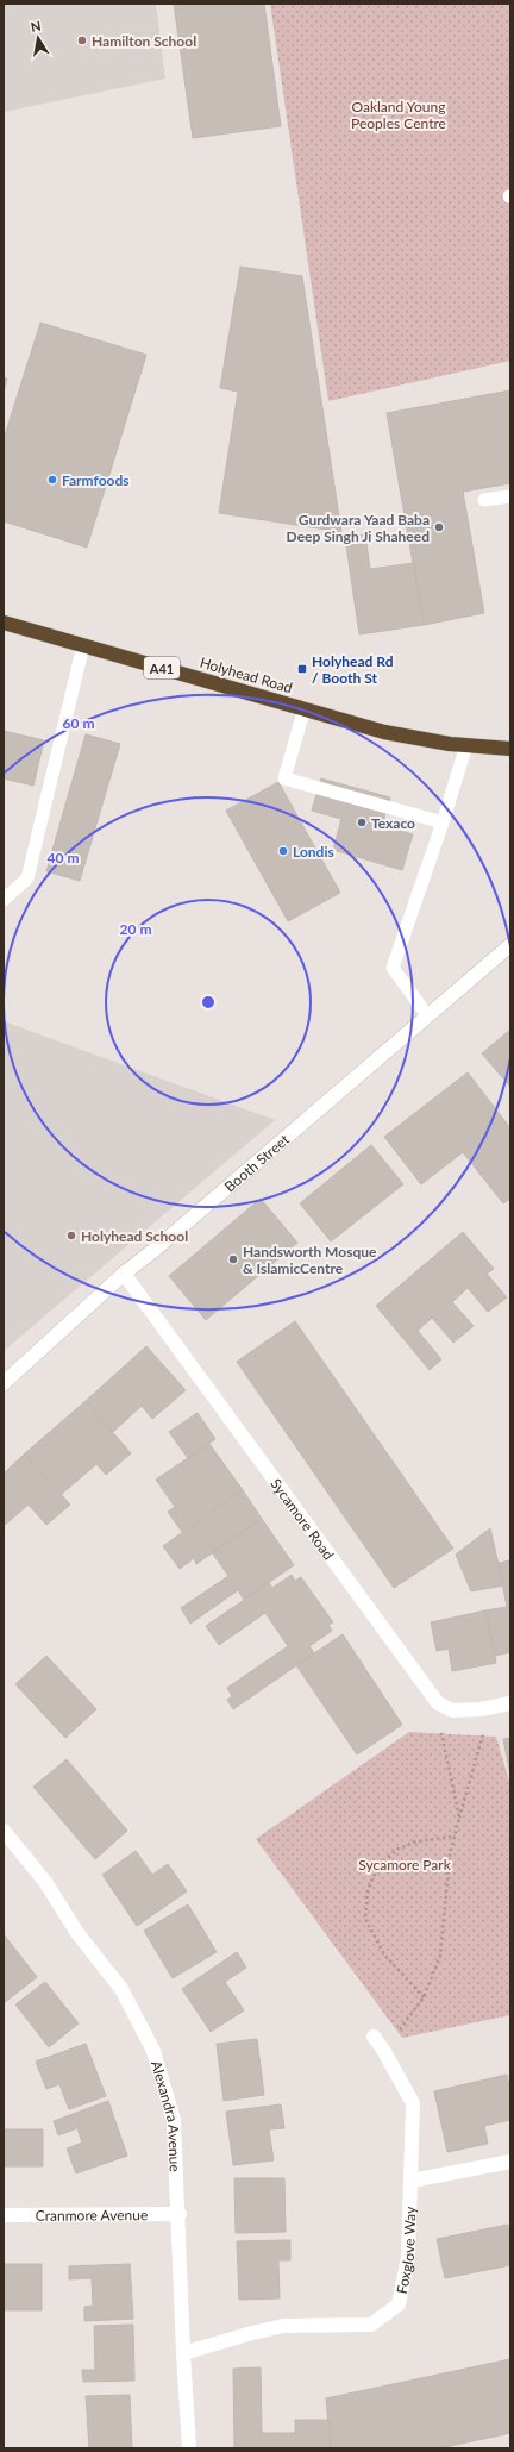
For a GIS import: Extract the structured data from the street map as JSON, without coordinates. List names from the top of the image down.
{
  "streets": {
    "highway": ["A41", "Holyhead Road"],
    "street": [
      "Booth Street",
      "Sycamore Road",
      "Alexandra Avenue",
      "Cranmore Avenue",
      "Foxglove Way"
    ]
  },
  "crossings": [
    ["Booth Street", "Sycamore Road"],
    ["Alexandra Avenue", "Cranmore Avenue"],
    ["Alexandra Avenue", "Foxglove Way"]
  ],
  "parks": ["Oakland Young Peoples Centre", "Sycamore Park"],
  "places": {
    "other": [
      "Hamilton School",
      "Farmfoods",
      "Gurdwara Yaad Baba Deep Singh Ji Shaheed",
      "Texaco",
      "Londis",
      "Holyhead School",
      "Handsworth Mosque & IslamicCentre"
    ],
    "transit": ["Holyhead Rd / Booth St"]
  },
  "north": "top",
  "rings": ["60 m", "40 m", "20 m"]
}
